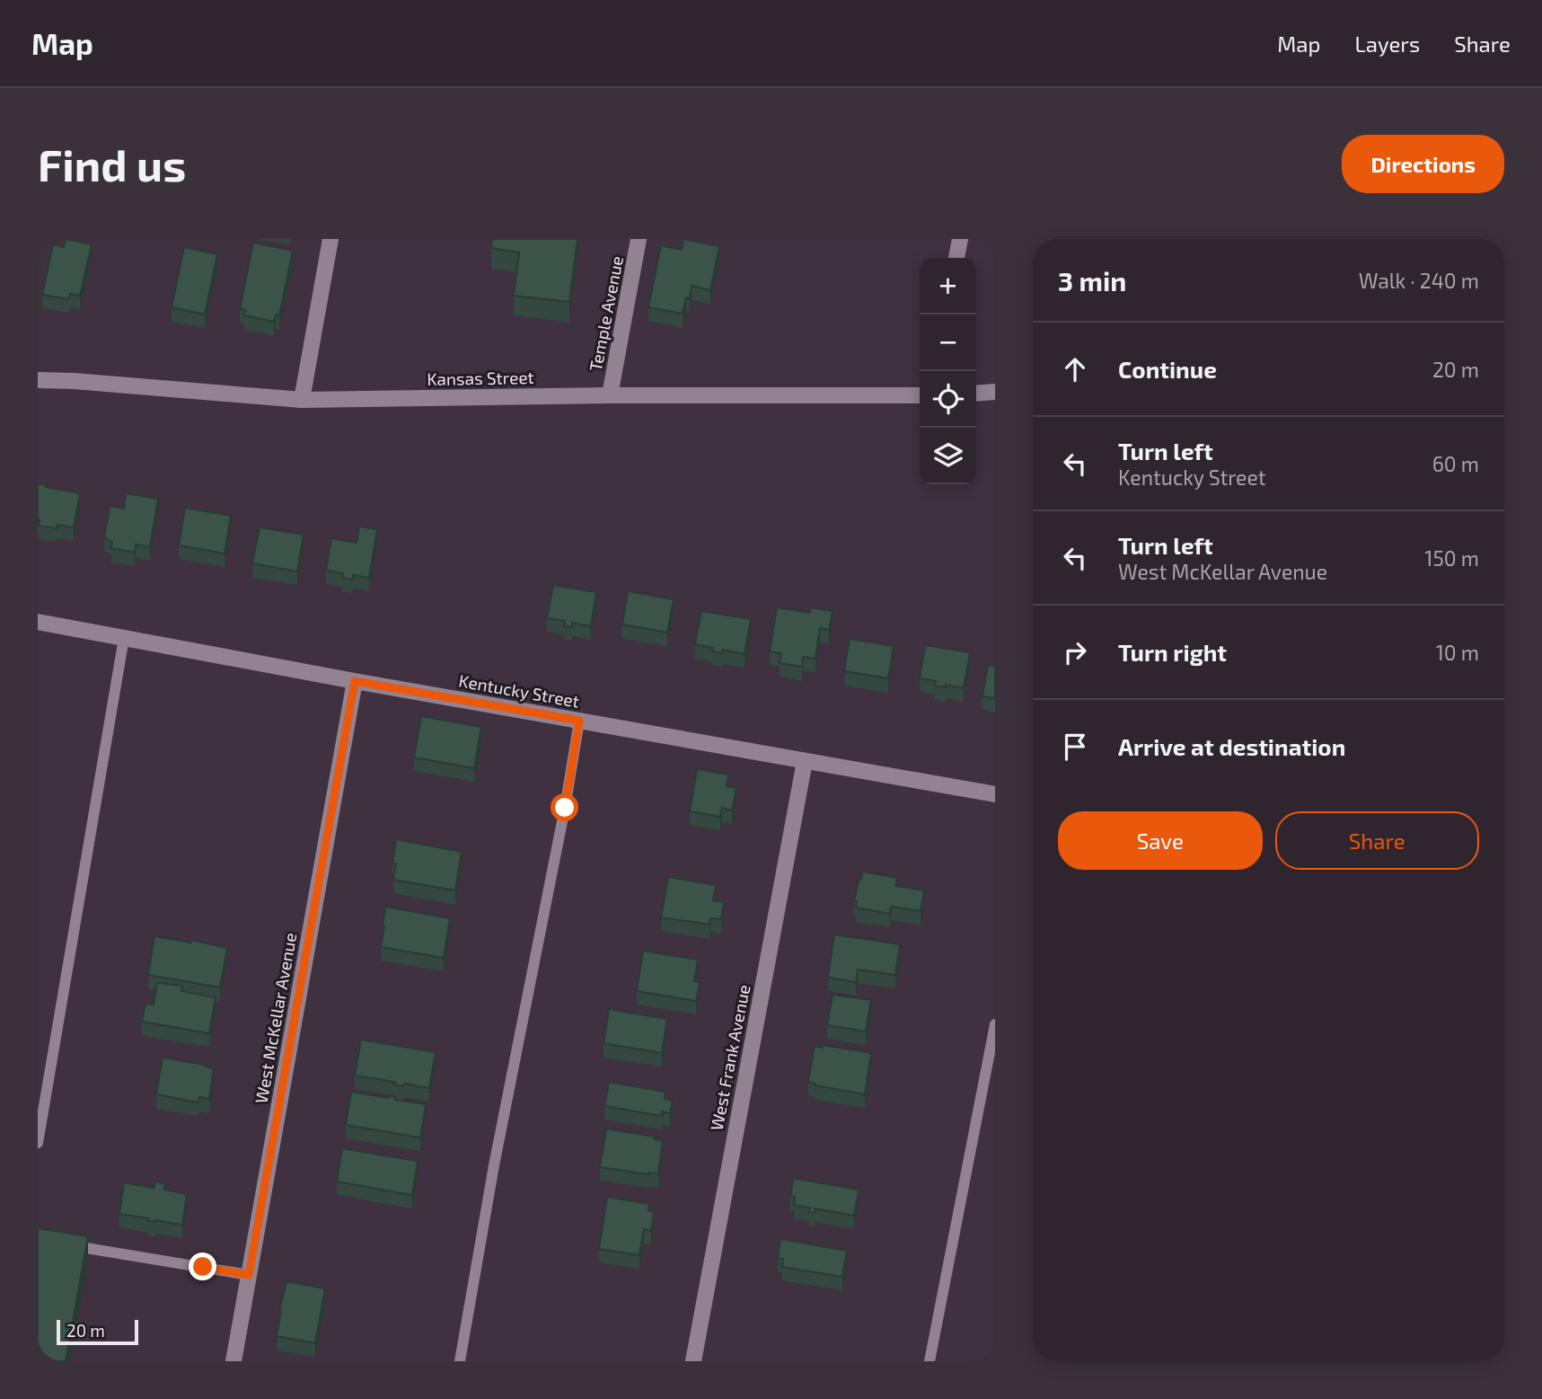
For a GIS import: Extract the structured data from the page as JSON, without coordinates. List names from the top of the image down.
{
  "streets": {
    "street": [
      "Temple Avenue",
      "Kansas Street",
      "Kentucky Street",
      "West McKellar Avenue",
      "West Frank Avenue"
    ]
  },
  "crossings": [
    ["Temple Avenue", "Kansas Street"],
    ["Kentucky Street", "West McKellar Avenue"],
    ["Kentucky Street", "West Frank Avenue"]
  ],
  "scale_bar": "20 m",
  "page": {
    "header": "Map",
    "nav": ["Map", "Layers", "Share"],
    "buttons": [
      "Directions",
      ["Save", "Share"]
    ],
    "title": "Find us",
    "heading": ["3 min", "Walk · 240 m"],
    "map_buttons": ["+", "−"],
    "list": [
      ["Continue", "20 m"],
      ["Turn left", "Kentucky Street", "60 m"],
      ["Turn left", "West McKellar Avenue", "150 m"],
      ["Turn right", "10 m"],
      "Arrive at destination"
    ],
    "scale": "20 m"
  }
}
